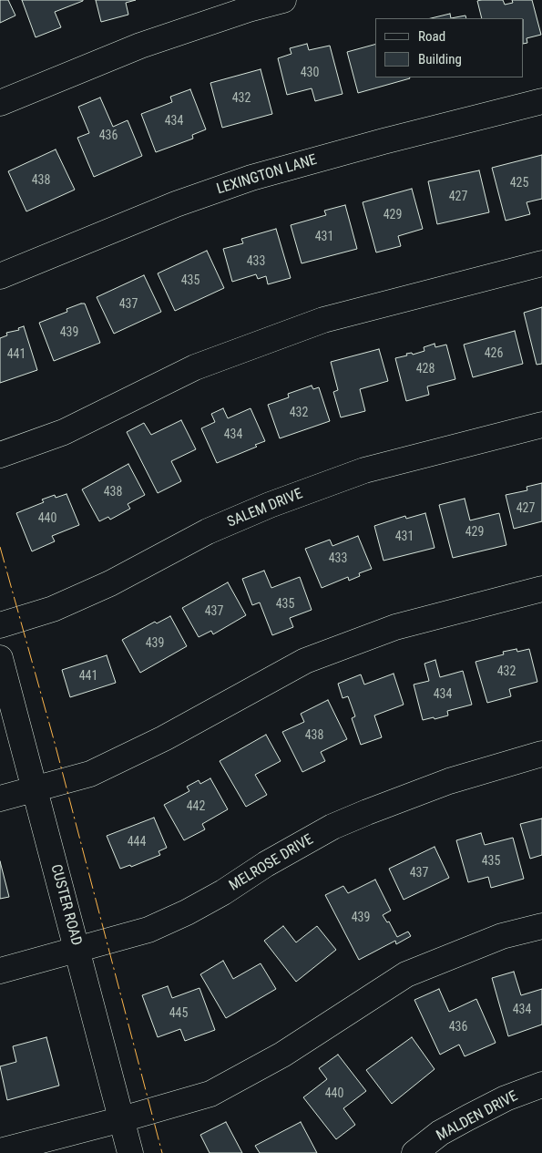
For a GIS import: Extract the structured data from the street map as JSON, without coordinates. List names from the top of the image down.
{
  "streets": {
    "street": [
      "LEXINGTON LANE",
      "SALEM DRIVE",
      "MELROSE DRIVE",
      "CUSTER ROAD",
      "MALDEN DRIVE"
    ]
  },
  "crossings": [
    ["MELROSE DRIVE", "CUSTER ROAD"]
  ],
  "house_numbers": [
    "430",
    "432",
    "434",
    "436",
    "438",
    "425",
    "427",
    "429",
    "431",
    "433",
    "435",
    "437",
    "439",
    "426",
    "441",
    "428",
    "432",
    "434",
    "438",
    "427",
    "440",
    "429",
    "431",
    "433",
    "435",
    "437",
    "439",
    "432",
    "441",
    "434",
    "438",
    "442",
    "444",
    "435",
    "437",
    "439",
    "434",
    "445",
    "436",
    "440"
  ],
  "legend": ["Road", "Building"]
}
